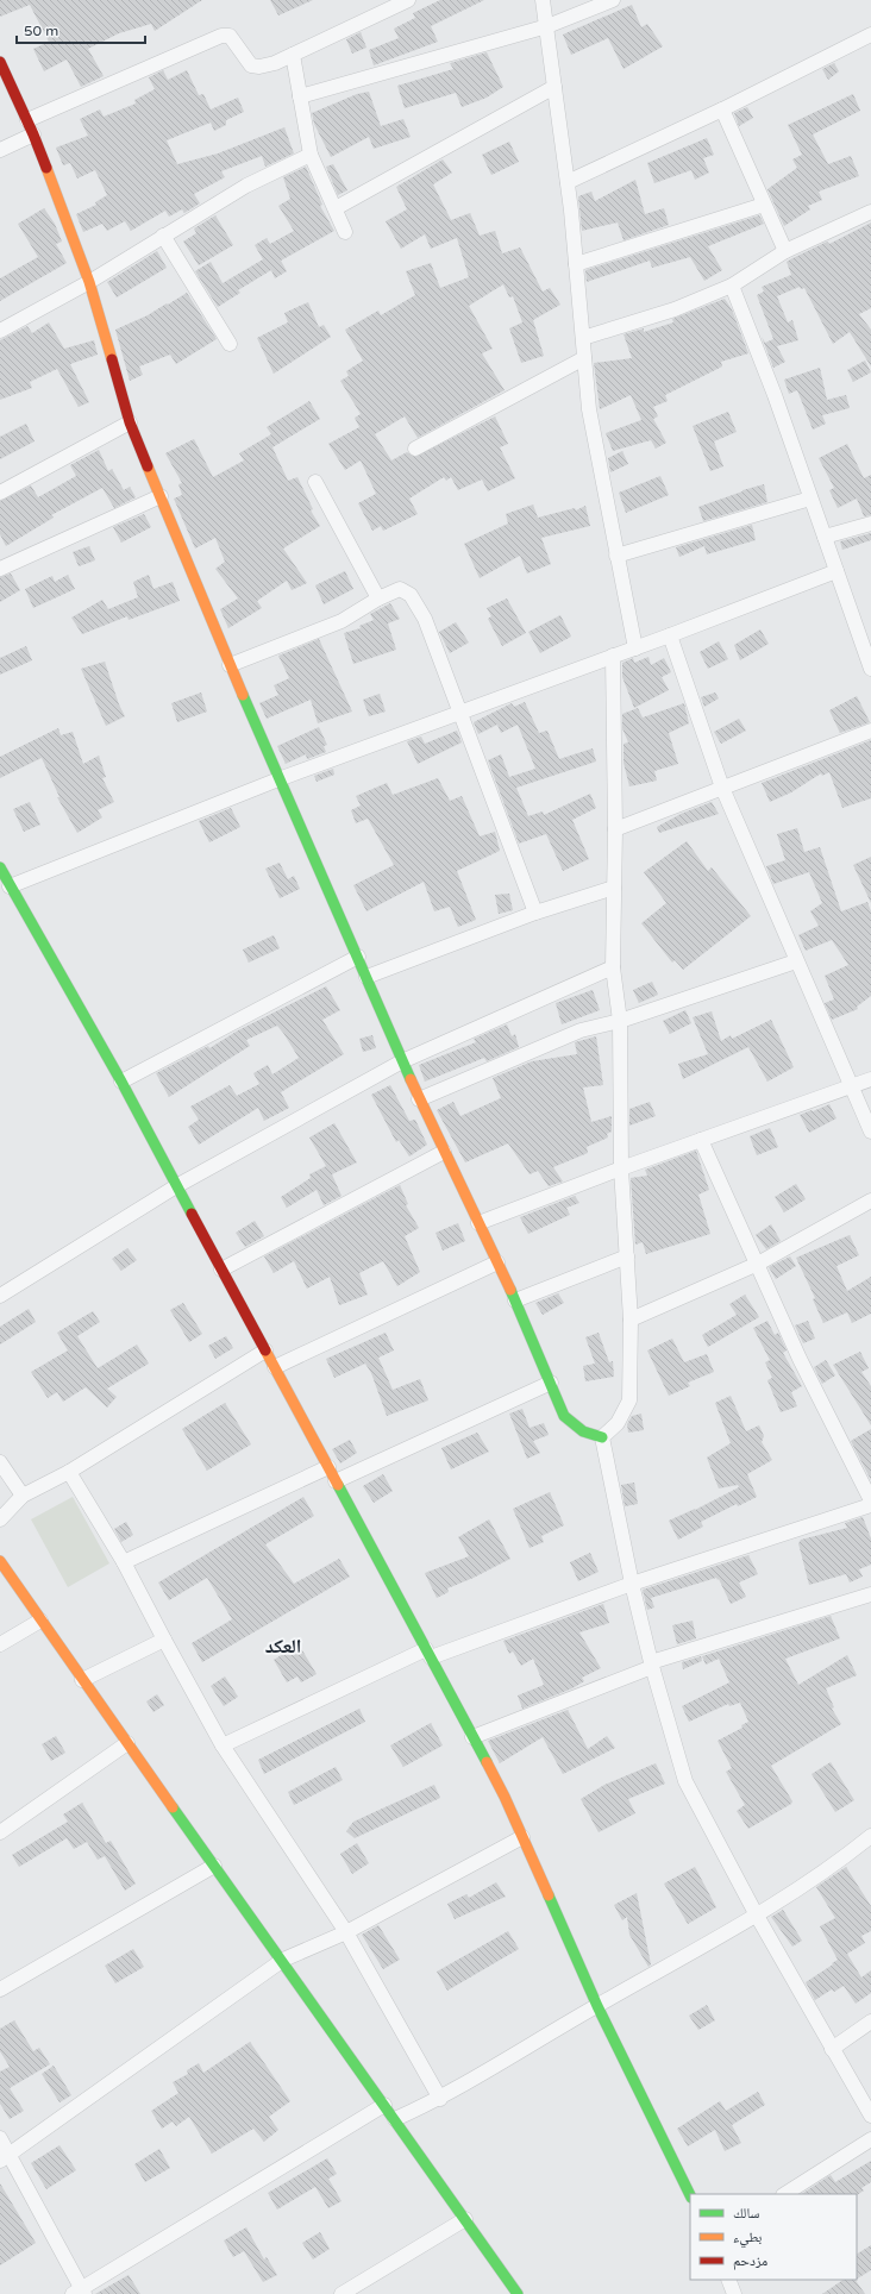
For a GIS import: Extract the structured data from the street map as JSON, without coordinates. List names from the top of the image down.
{
  "districts": ["العكد"],
  "legend": ["سالك", "بطيء", "مزدحم"],
  "scale_bar": "50 m"
}
